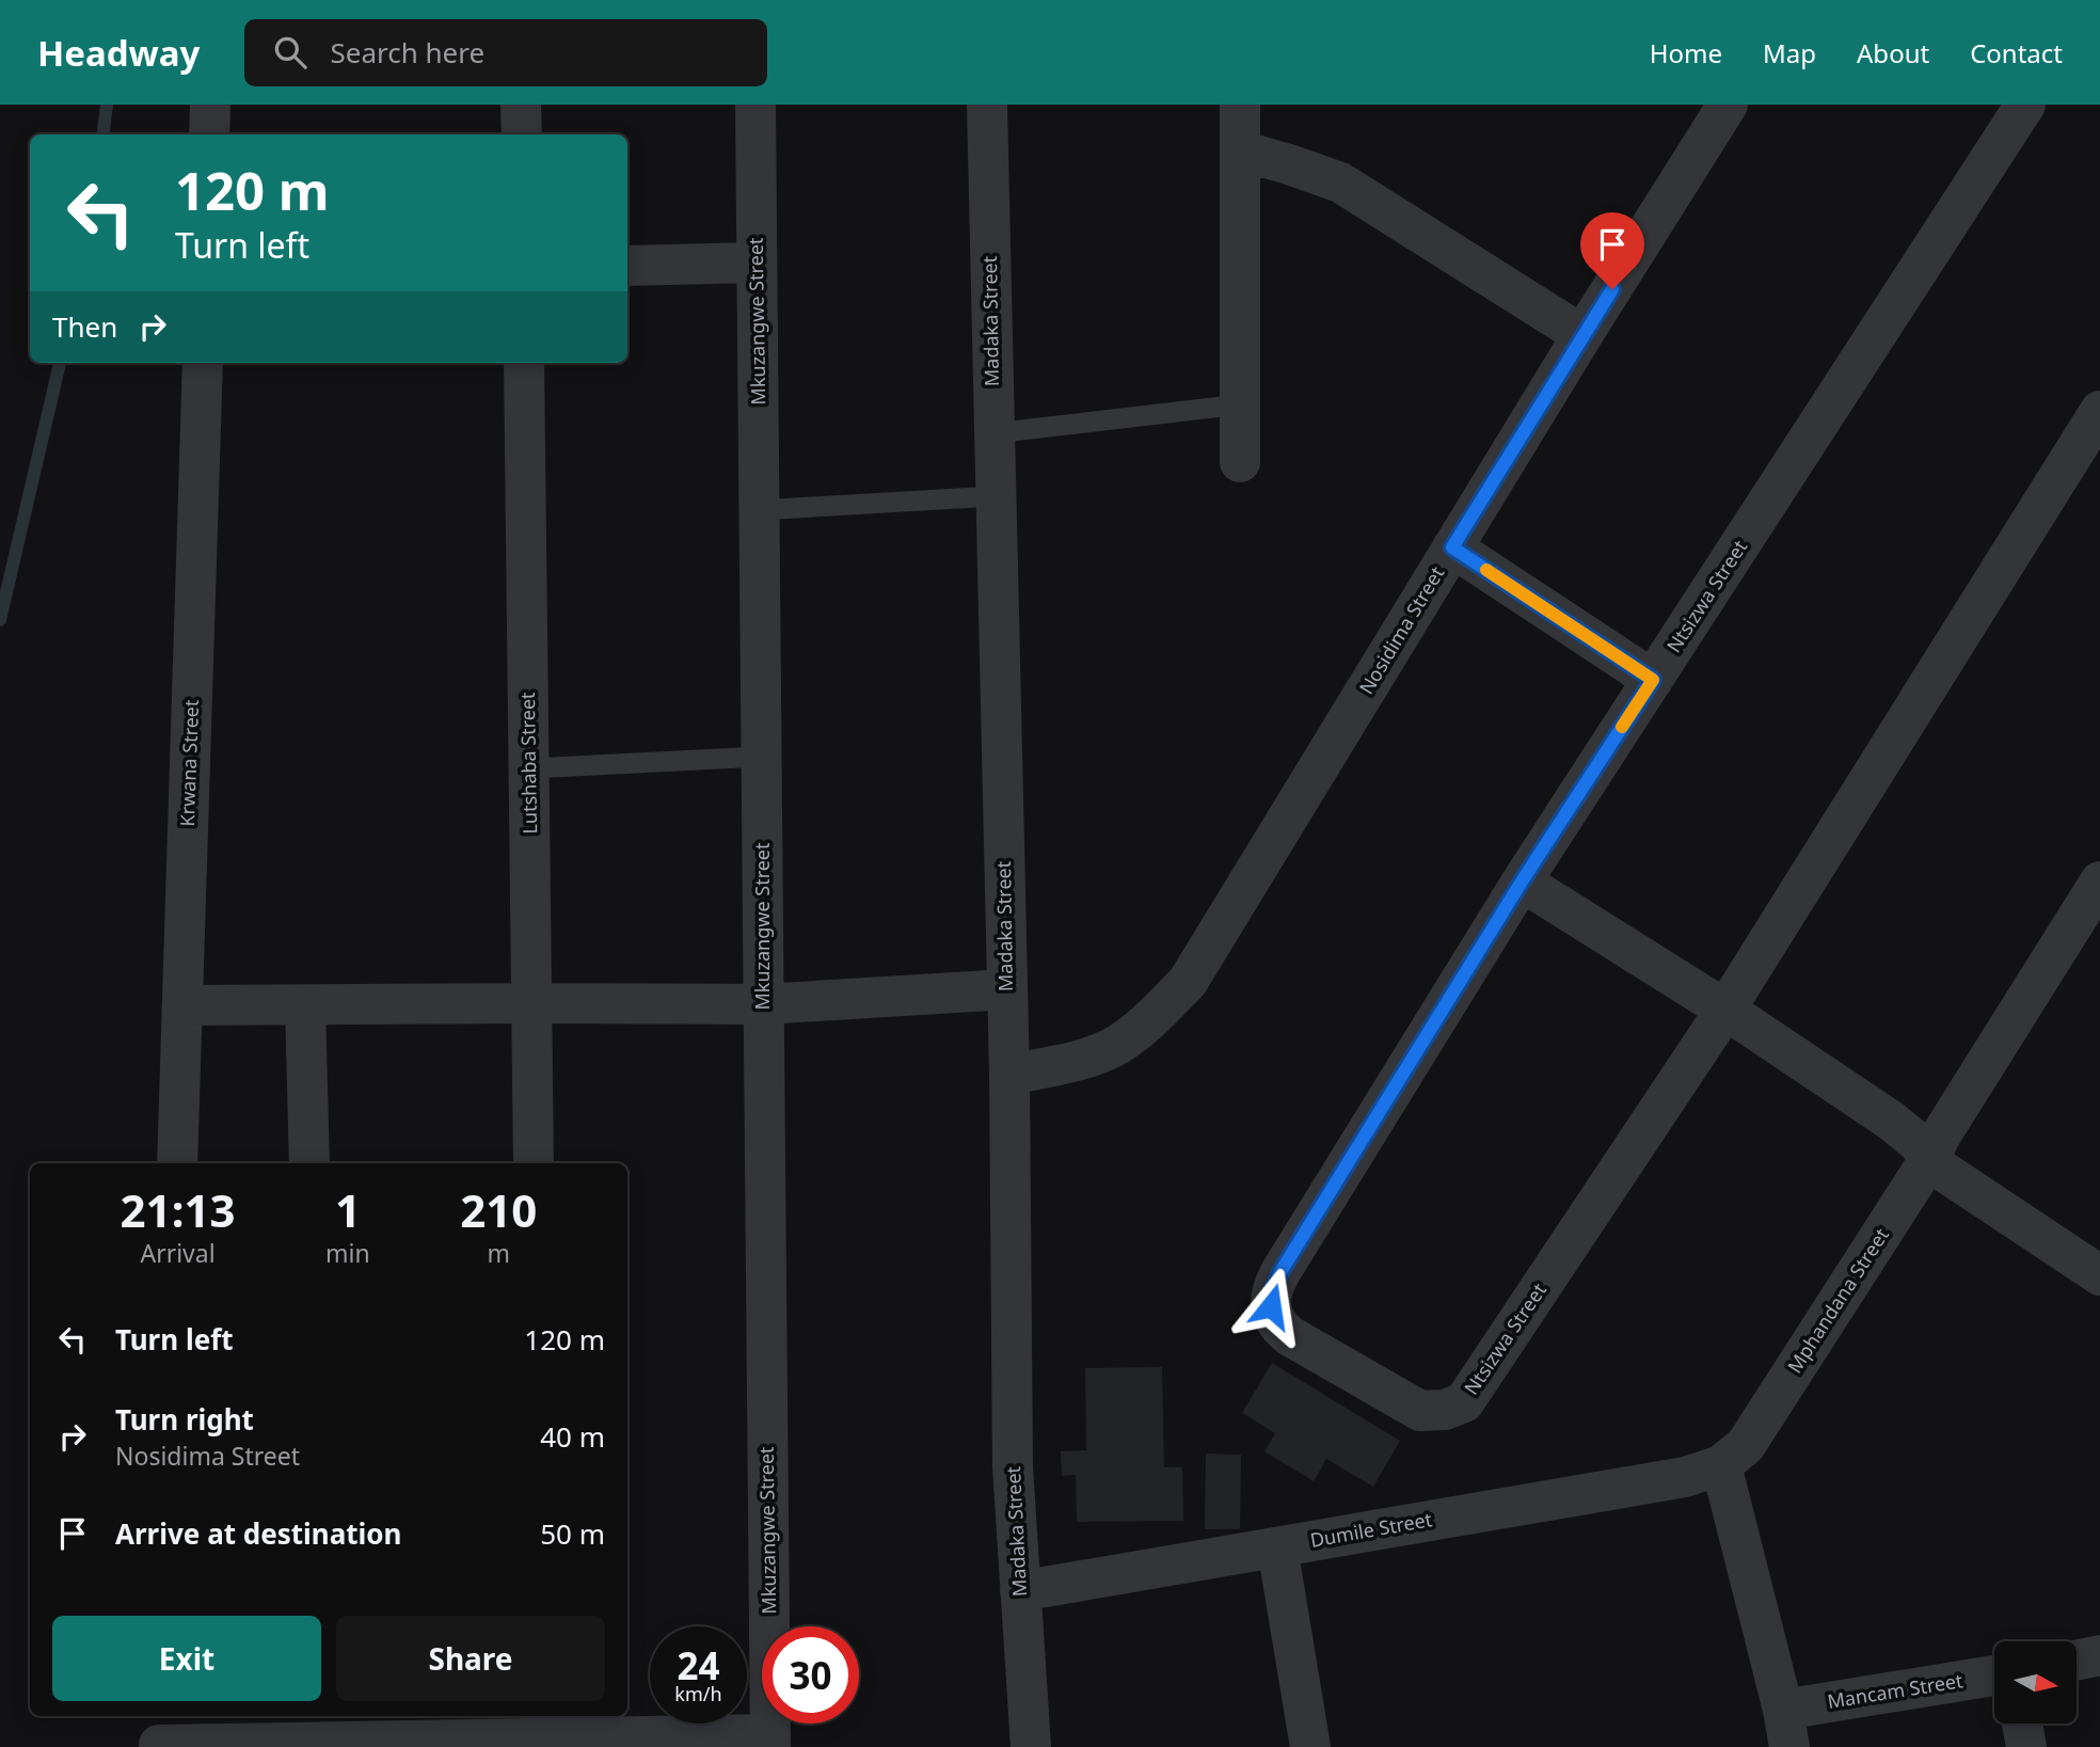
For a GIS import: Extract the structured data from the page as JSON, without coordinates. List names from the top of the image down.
{
  "streets": {
    "street": [
      "Mkuzangwe Street",
      "Madaka Street",
      "Ntsizwa Street",
      "Nosidima Street",
      "Krwana Street",
      "Lutshaba Street",
      "Mphandana Street",
      "Dumile Street",
      "Mancam Street"
    ]
  },
  "crossings": [
    ["Madaka Street", "Nosidima Street"],
    ["Madaka Street", "Dumile Street"],
    ["Mphandana Street", "Dumile Street"]
  ],
  "north": "right",
  "page": {
    "header": "Headway",
    "search": "Search here",
    "nav": [
      "Home",
      "Map",
      "About",
      "Contact"
    ],
    "turn": ["120 m", "Turn left"],
    "then": "Then",
    "eta": [
      "21:13",
      "Arrival",
      "1",
      "min",
      "210",
      "m"
    ],
    "list": [
      {
        "name": "Turn left",
        "value": "120 m"
      },
      {
        "name": "Turn right",
        "note": "Nosidima Street",
        "value": "40 m"
      },
      {
        "name": "Arrive at destination",
        "value": "50 m"
      }
    ],
    "buttons": ["Exit", "Share"],
    "speed": "24 km/h",
    "limit": "30"
  }
}
